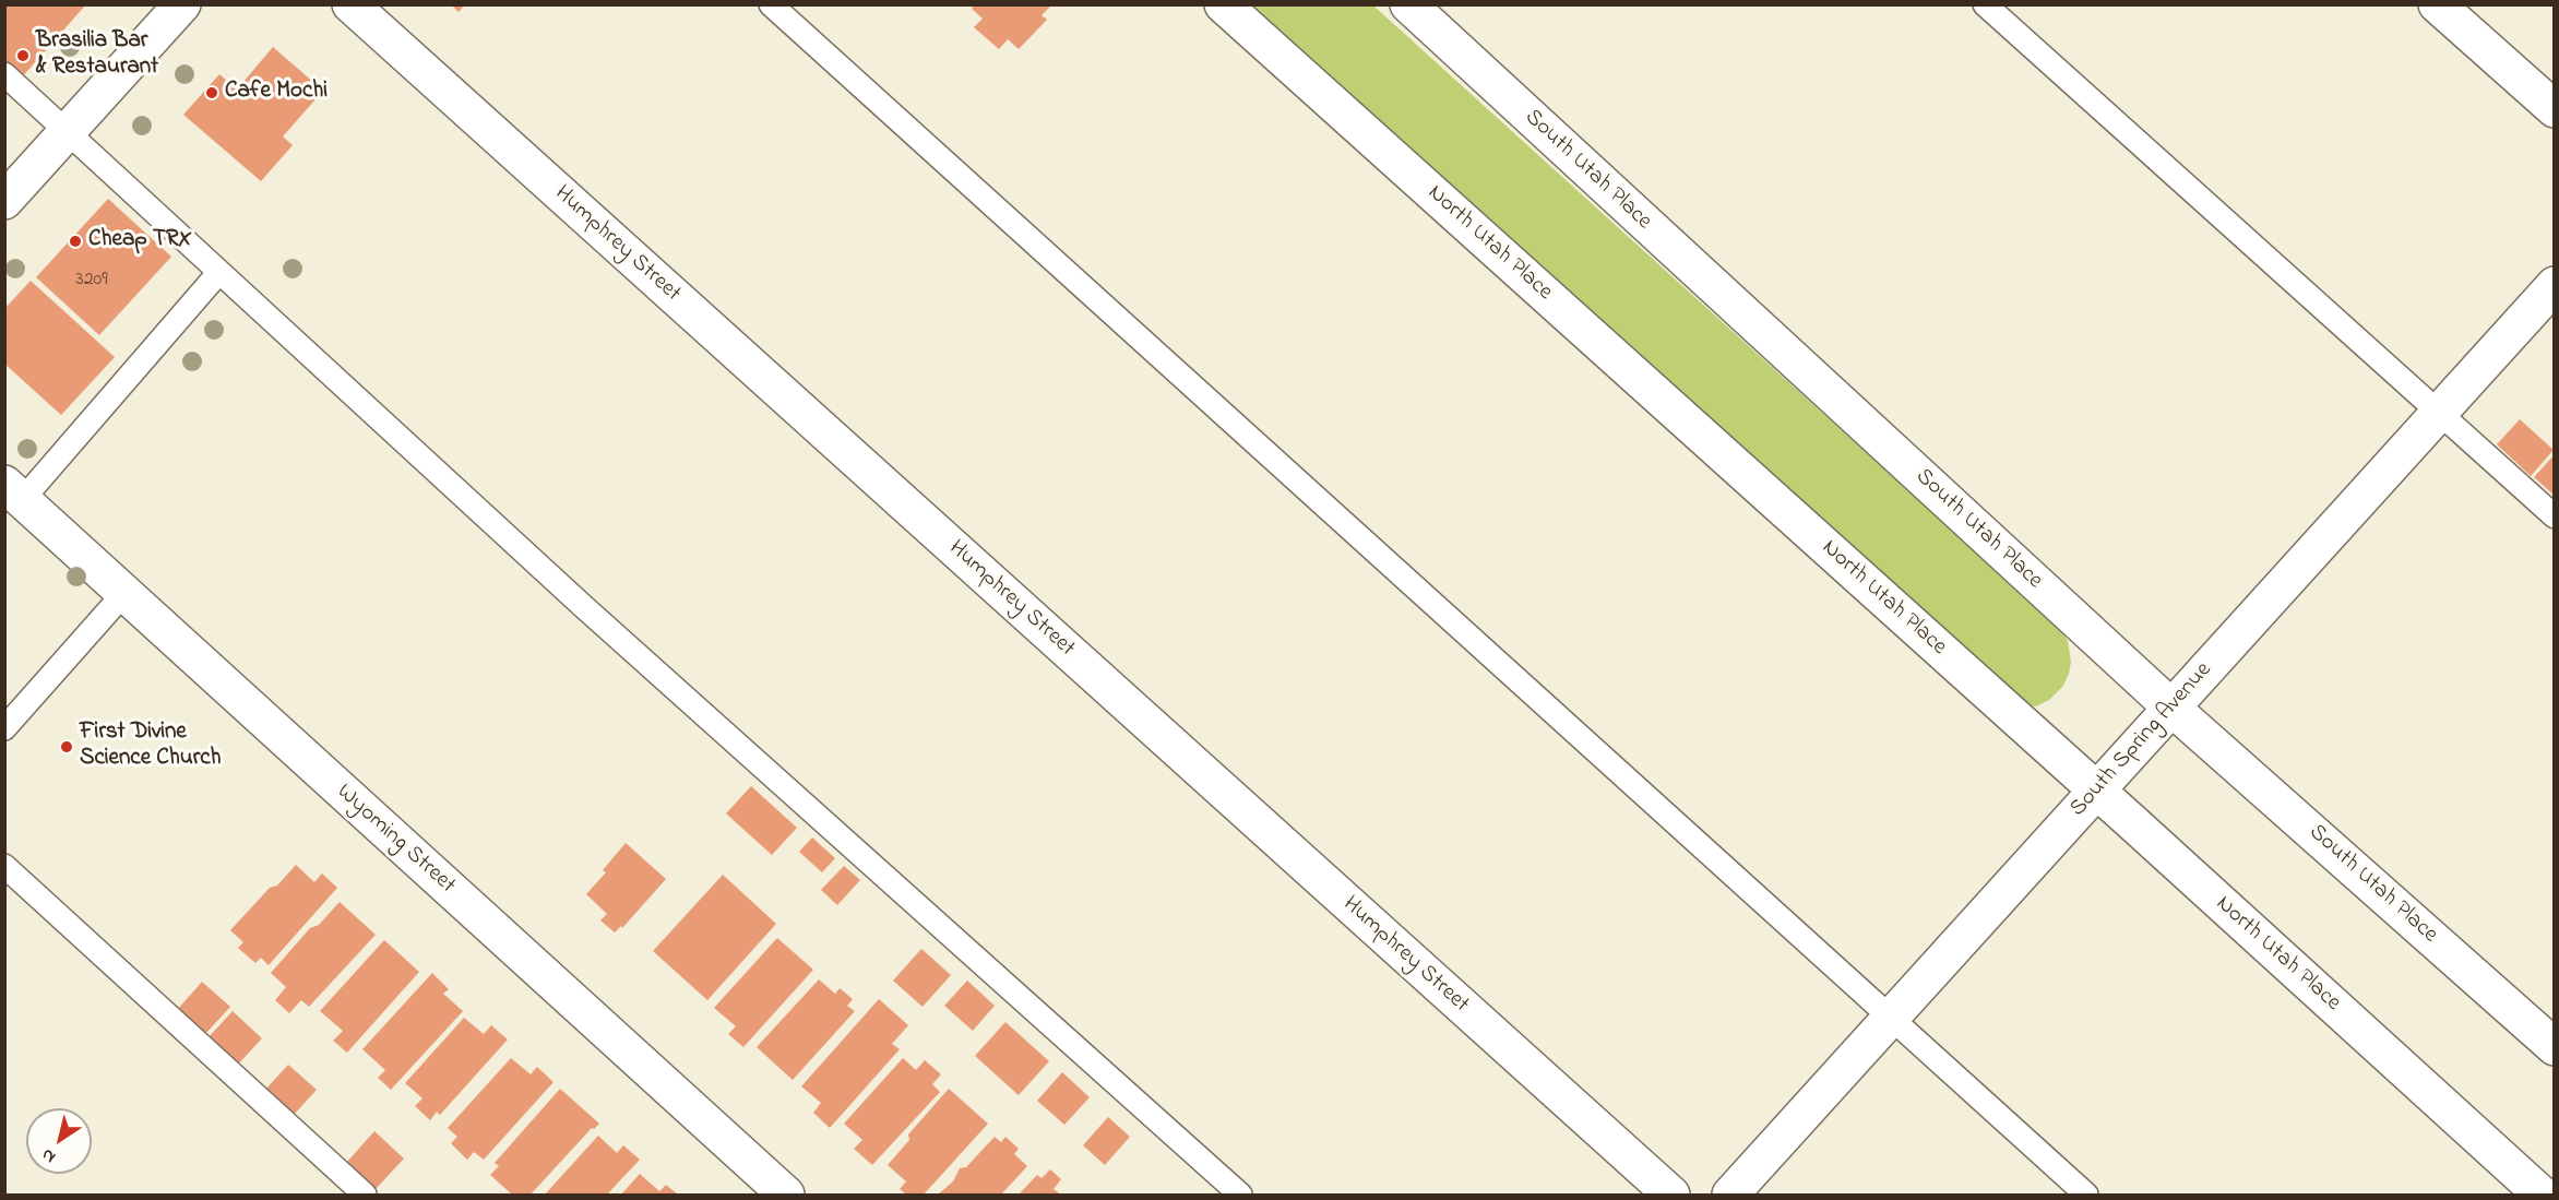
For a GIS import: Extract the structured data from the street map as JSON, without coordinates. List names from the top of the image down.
{
  "streets": {
    "street": [
      "South Utah Place",
      "North Utah Place",
      "Humphrey Street",
      "South Spring Avenue",
      "Wyoming Street"
    ]
  },
  "crossings": [
    ["South Utah Place", "South Spring Avenue"],
    ["North Utah Place", "South Spring Avenue"]
  ],
  "places": [
    "Brasilia Bar & Restaurant",
    "Cafe Mochi",
    "Cheap TRX",
    "First Divine Science Church"
  ],
  "house_numbers": ["3209"],
  "north": "bottom left"
}
